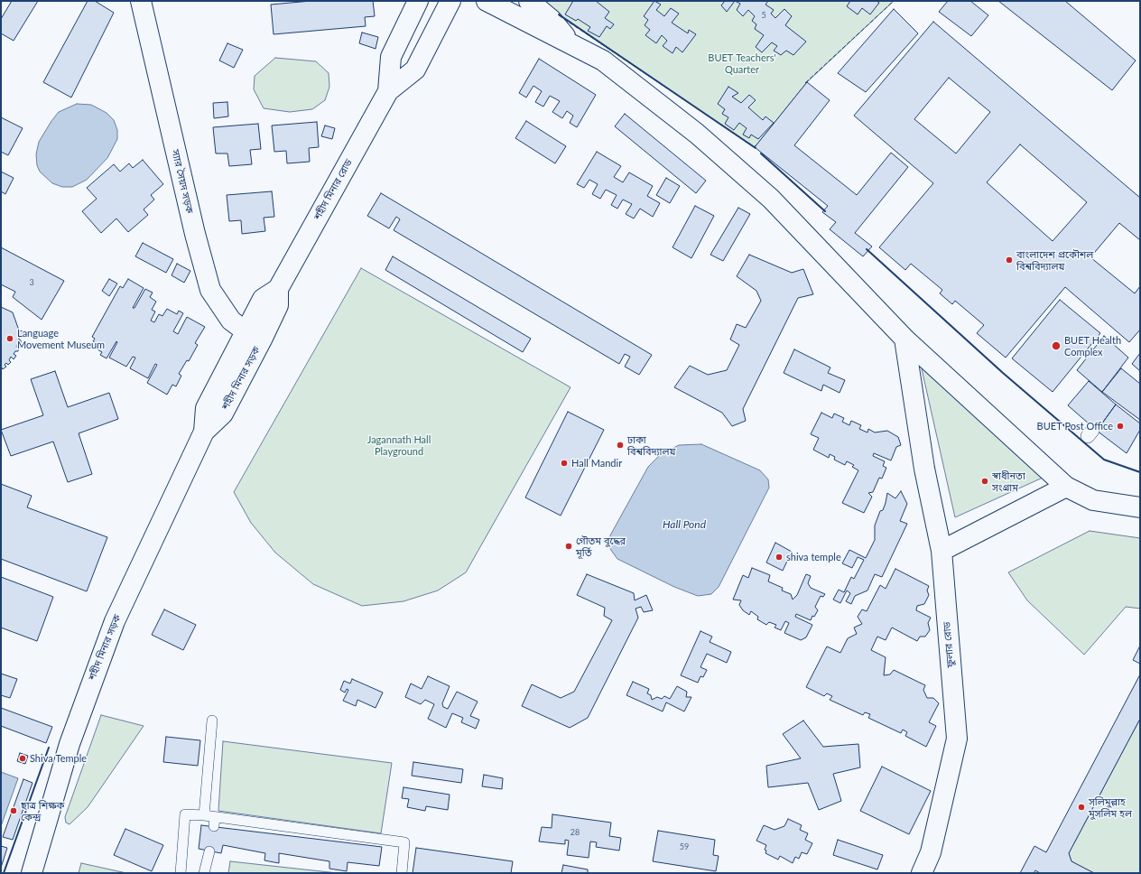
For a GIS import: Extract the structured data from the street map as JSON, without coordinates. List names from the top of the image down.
{
  "streets": {
    "main road": [
      "স্যার সৈয়দ সড়ক",
      "শহীদ মিনার রোড",
      "শহীদ মিনার সড়ক",
      "ফুলার রোড"
    ]
  },
  "crossings": [
    ["স্যার সৈয়দ সড়ক", "শহীদ মিনার রোড"],
    ["স্যার সৈয়দ সড়ক", "শহীদ মিনার সড়ক"],
    ["শহীদ মিনার রোড", "শহীদ মিনার সড়ক"]
  ],
  "water": ["Hall Pond"],
  "parks": ["BUET Teachers' Quarter", "Jagannath Hall Playground"],
  "places": [
    "বাংলাদেশ প্রকৌশল বিশ্ববিদ্যালয়",
    "Language Movement Museum",
    "BUET Health Complex",
    "BUET Post Office",
    "ঢাকা বিশ্ববিদ্যালয়",
    "Hall Mandir",
    "স্বাধীনতা সংগ্রাম",
    "গৌতম বুদ্ধের মূর্তি",
    "shiva temple",
    "Shiva Temple",
    "সলিমুল্লাহ মুসলিম হল",
    "ছাত্র শিক্ষক কেন্দ্র"
  ],
  "house_numbers": [
    "5",
    "3",
    "28",
    "59"
  ]
}
